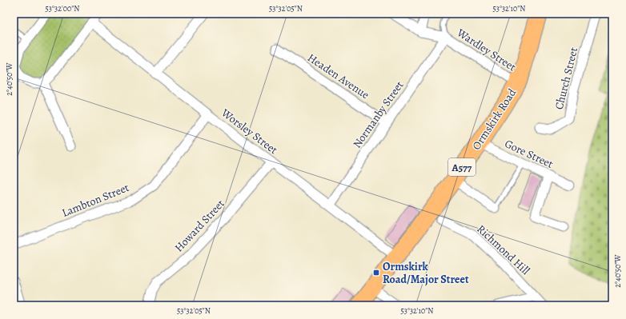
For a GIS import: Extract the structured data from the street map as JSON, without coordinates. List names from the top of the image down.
{
  "streets": {
    "highway": ["Ormskirk Road", "A577"],
    "street": [
      "Wardley Street",
      "Headen Avenue",
      "Church Street",
      "Normanby Street",
      "Worsley Street",
      "Gore Street",
      "Lambton Street",
      "Howard Street",
      "Richmond Hill"
    ]
  },
  "crossings": [
    ["Wardley Street", "Normanby Street"],
    ["Wardley Street", "Ormskirk Road"],
    ["Headen Avenue", "Normanby Street"],
    ["Normanby Street", "Worsley Street"],
    ["Ormskirk Road", "Worsley Street"],
    ["Ormskirk Road", "Gore Street"],
    ["Worsley Street", "Lambton Street"],
    ["Worsley Street", "Howard Street"]
  ],
  "places": {
    "transit": ["Ormskirk Road/Major Street"]
  },
  "coordinates": [
    "53°32'00\"N",
    "53°32'05\"N",
    "53°32'10\"N",
    "2°40'50\"W"
  ]
}
